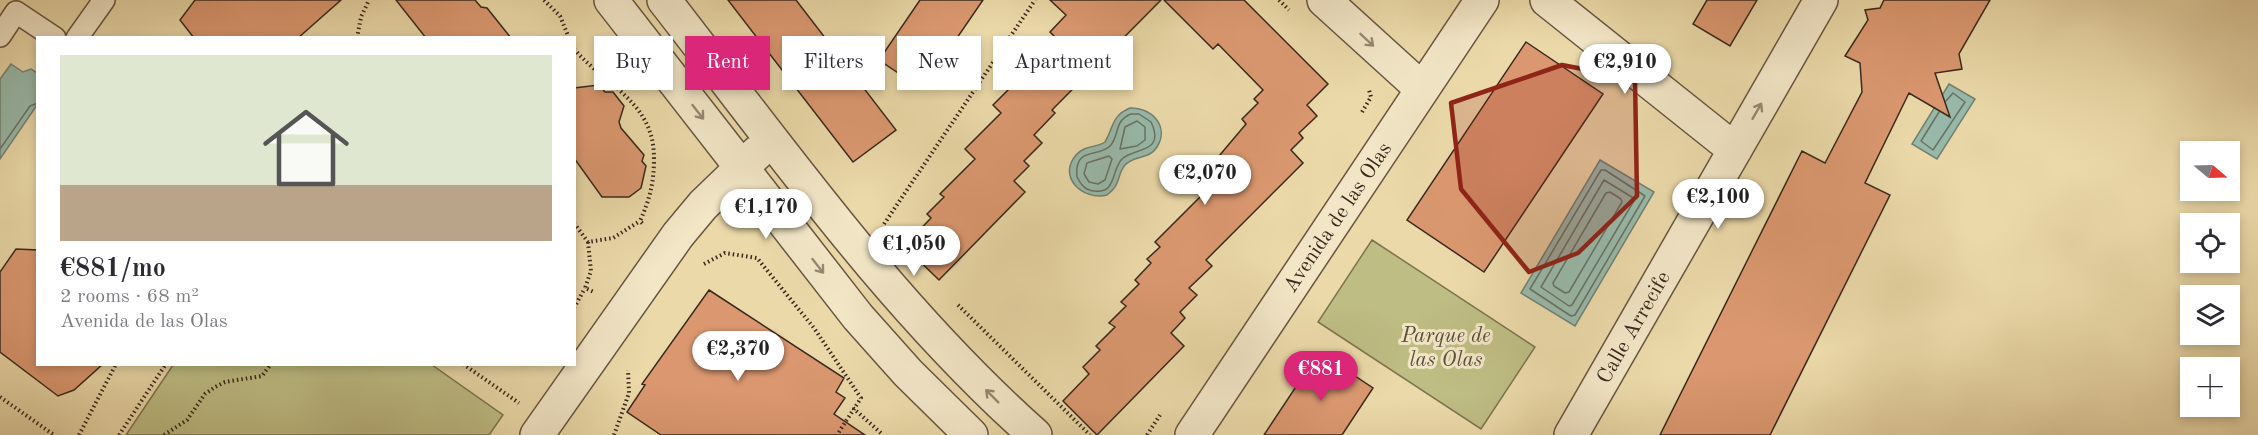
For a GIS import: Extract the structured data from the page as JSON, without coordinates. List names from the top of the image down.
{
  "streets": {
    "street": ["Avenida de las Olas", "Calle Arrecife"]
  },
  "parks": ["Parque de las Olas"],
  "north": "right",
  "page": {
    "chip": [
      "Buy",
      "Rent",
      "Filters",
      "New",
      "Apartment"
    ],
    "list": [
      {
        "name": "€881/mo",
        "note": "2 rooms · 68 m² · Avenida de las Olas"
      }
    ],
    "price": [
      "€2,910",
      "€2,070",
      "€2,100",
      "€1,170",
      "€1,050",
      "€2,370",
      "€881"
    ],
    "map_buttons": "+"
  }
}
